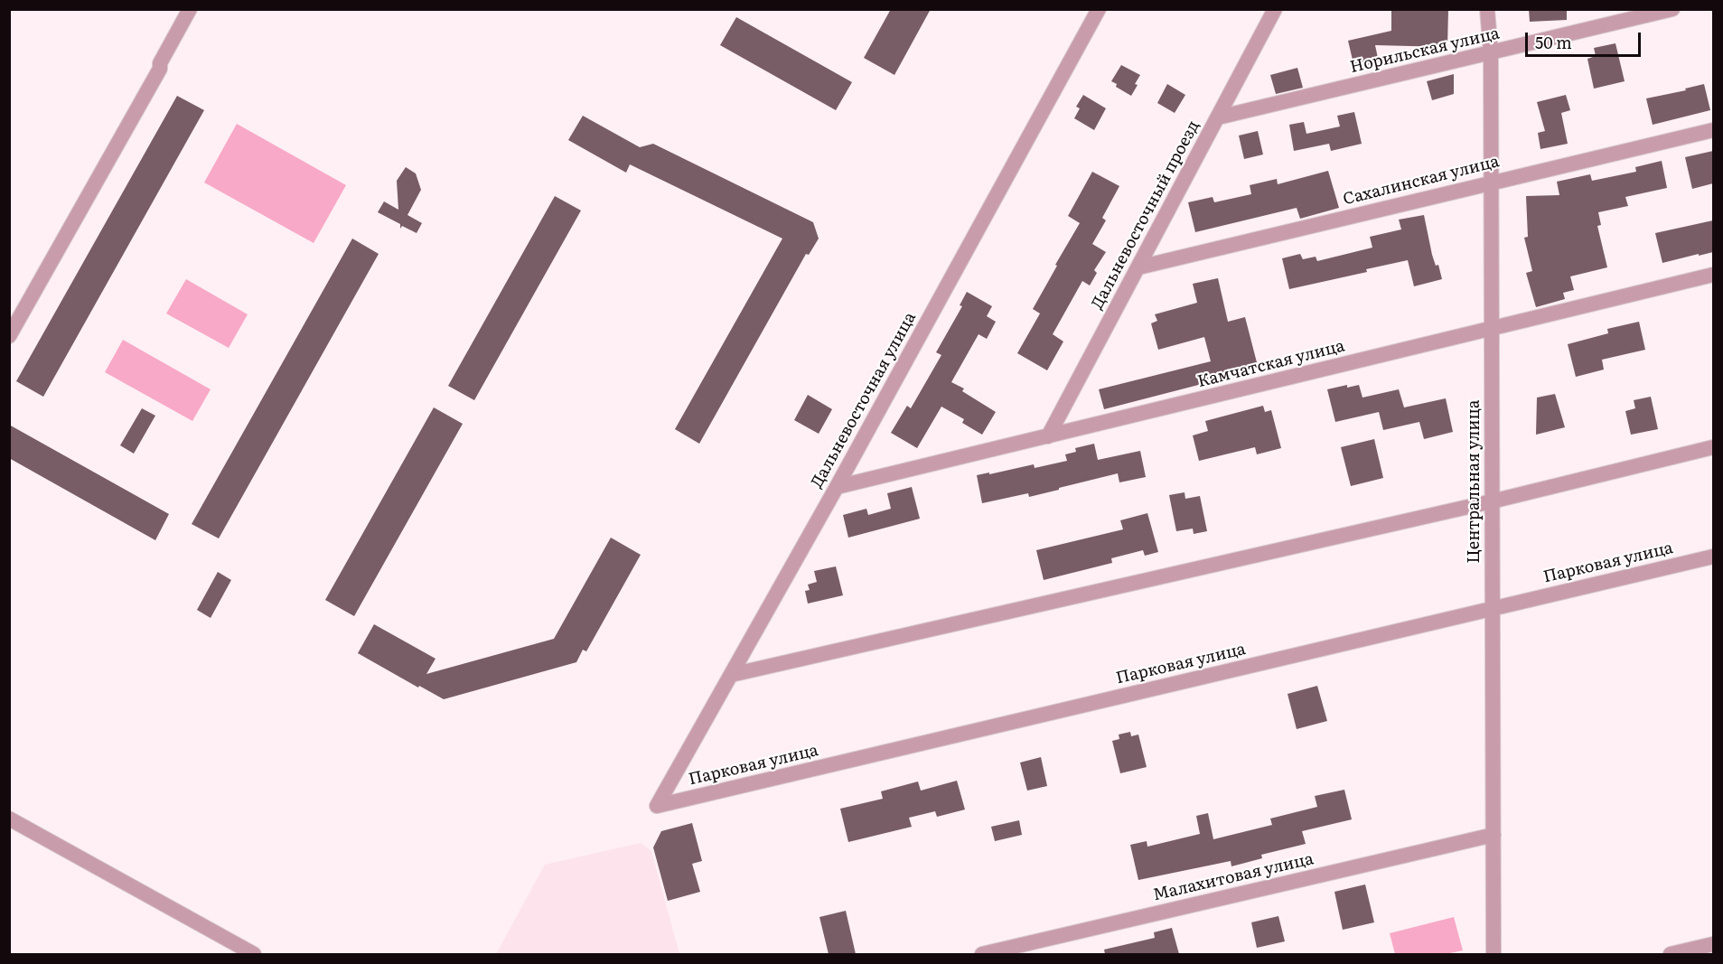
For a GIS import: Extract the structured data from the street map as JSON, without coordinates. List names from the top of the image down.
{
  "streets": {
    "street": [
      "Норильская улица",
      "Сахалинская улица",
      "Дальневосточный проезд",
      "Камчатская улица",
      "Дальневосточная улица",
      "Центральная улица",
      "Парковая улица",
      "Малахитовая улица"
    ]
  },
  "crossings": [
    ["Норильская улица", "Дальневосточный проезд"],
    ["Норильская улица", "Центральная улица"],
    ["Сахалинская улица", "Дальневосточный проезд"],
    ["Сахалинская улица", "Центральная улица"],
    ["Дальневосточный проезд", "Камчатская улица"],
    ["Камчатская улица", "Дальневосточная улица"],
    ["Камчатская улица", "Центральная улица"],
    ["Дальневосточная улица", "Парковая улица"],
    ["Центральная улица", "Парковая улица"],
    ["Центральная улица", "Малахитовая улица"]
  ],
  "scale_bar": "50 m"
}
